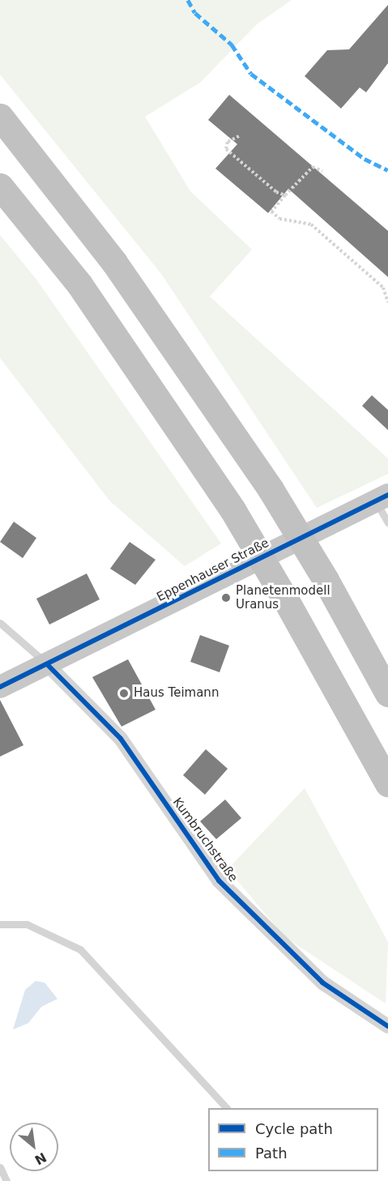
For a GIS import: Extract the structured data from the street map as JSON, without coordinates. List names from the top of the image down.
{
  "streets": {
    "main road": ["Eppenhauser Straße"],
    "street": ["Kumbruchstraße"]
  },
  "crossings": [
    ["Eppenhauser Straße", "Kumbruchstraße"]
  ],
  "places": ["Planetenmodell Uranus", "Haus Teimann"],
  "legend": ["Cycle path", "Path"],
  "north": "bottom right"
}
